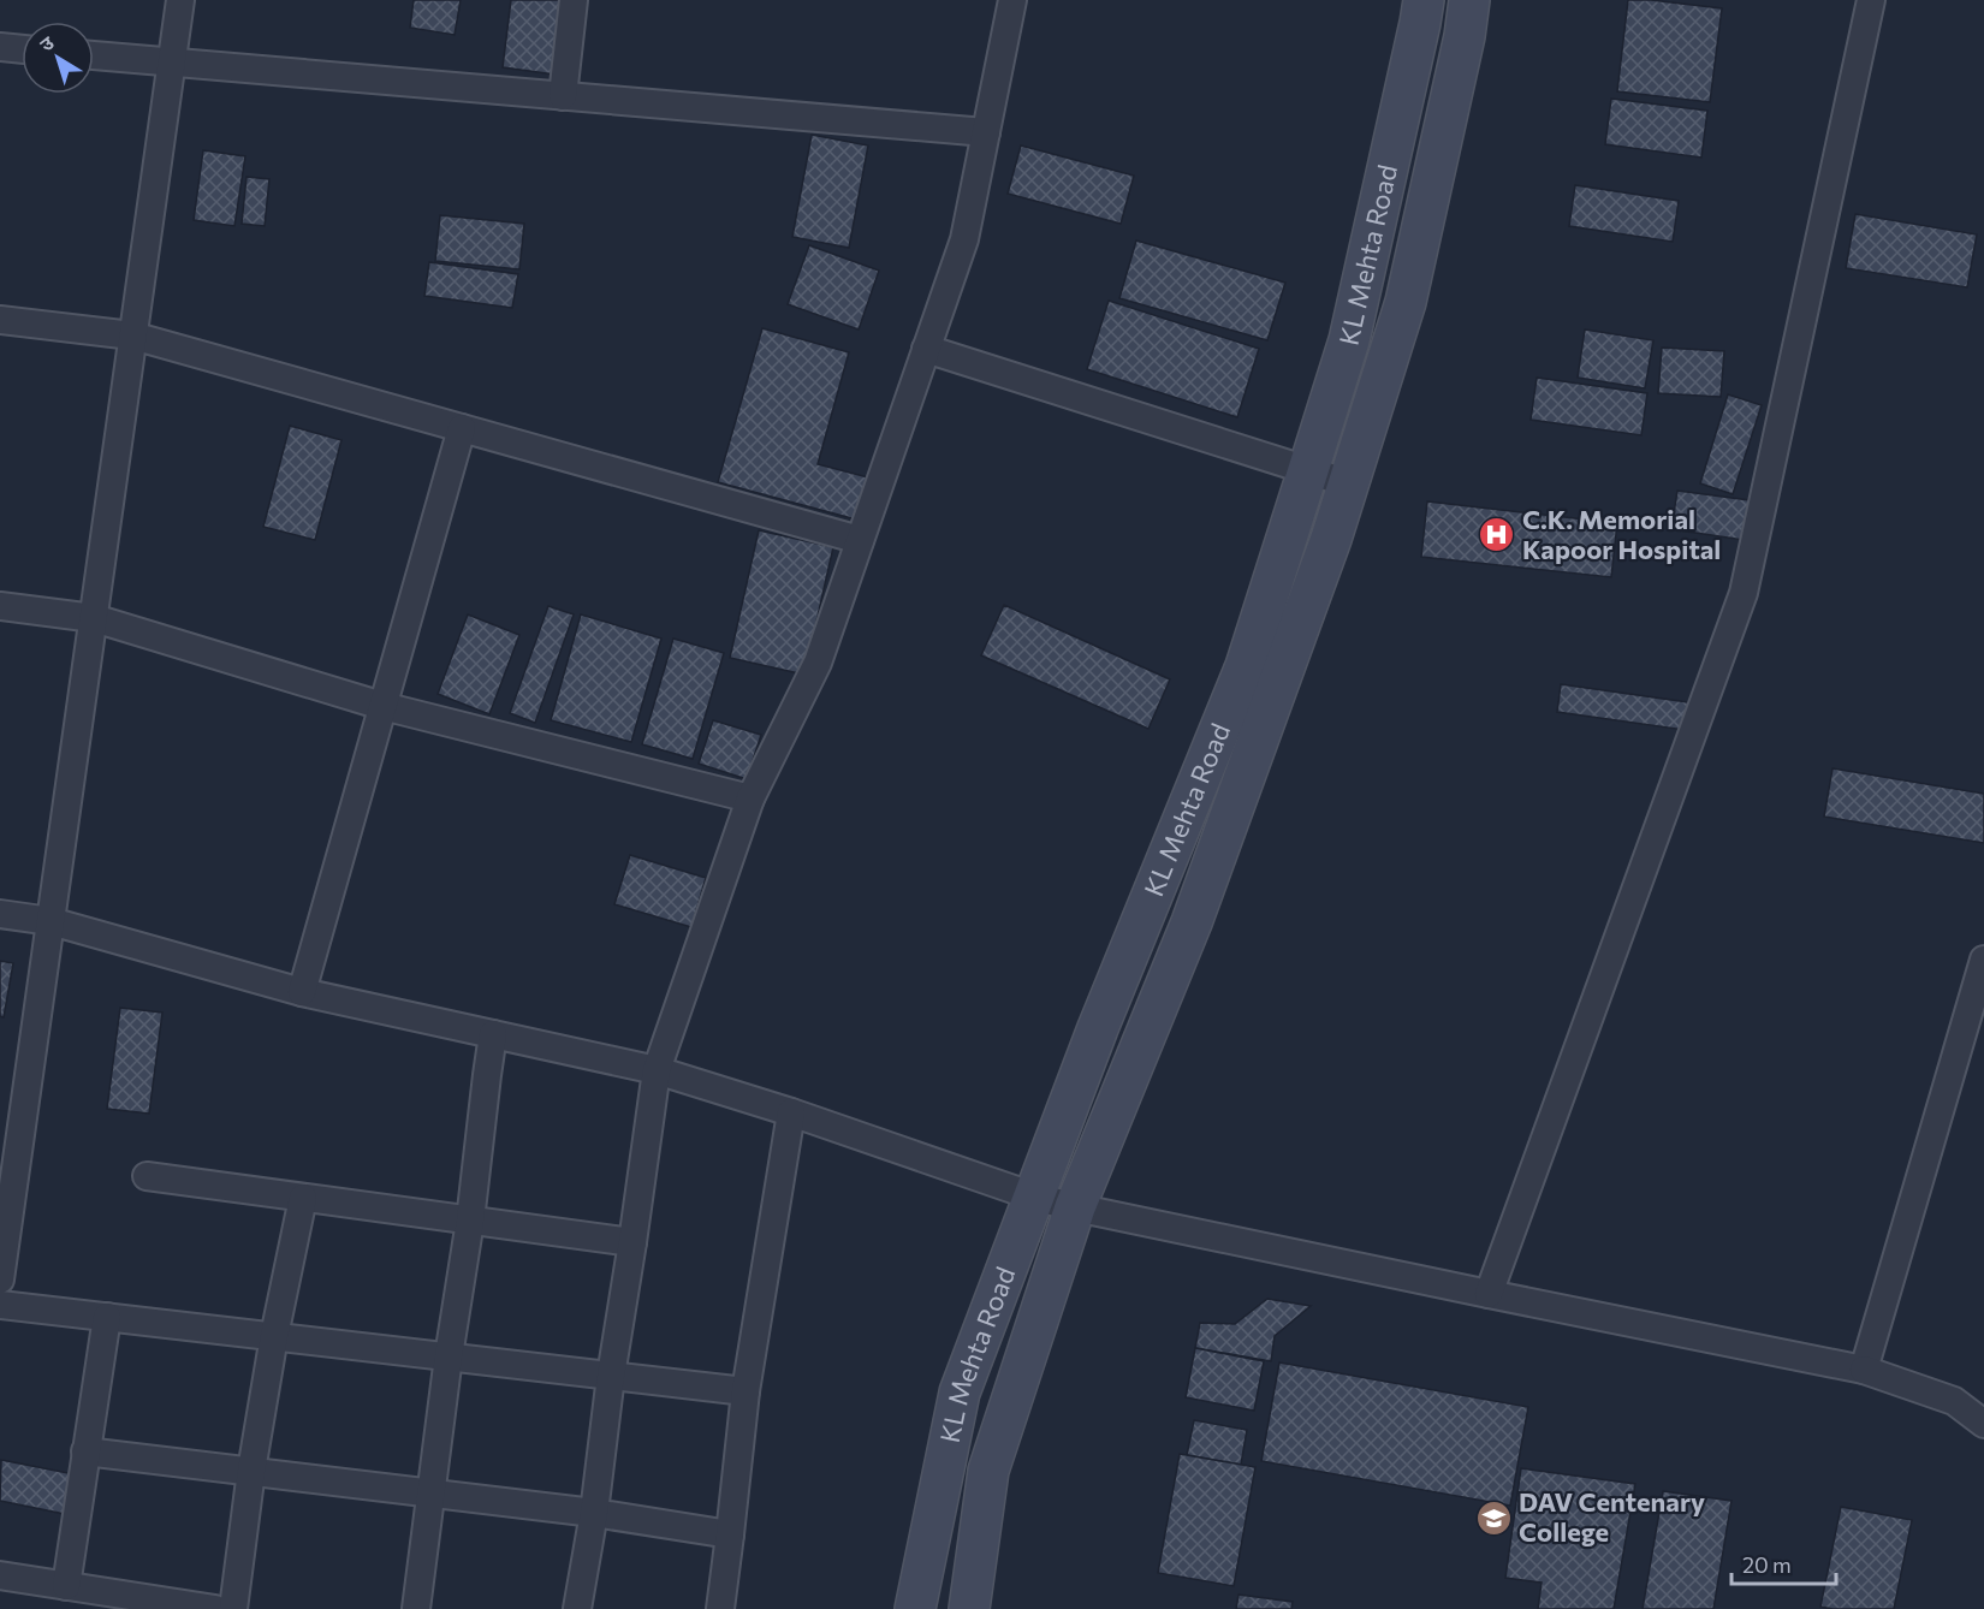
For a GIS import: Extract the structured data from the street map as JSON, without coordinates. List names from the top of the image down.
{
  "streets": {
    "street": ["KL Mehta Road"]
  },
  "places": {
    "hospital": ["C.K. Memorial Kapoor Hospital"],
    "school or university": ["DAV Centenary College"]
  },
  "scale_bar": "20 m",
  "north": "top left"
}
